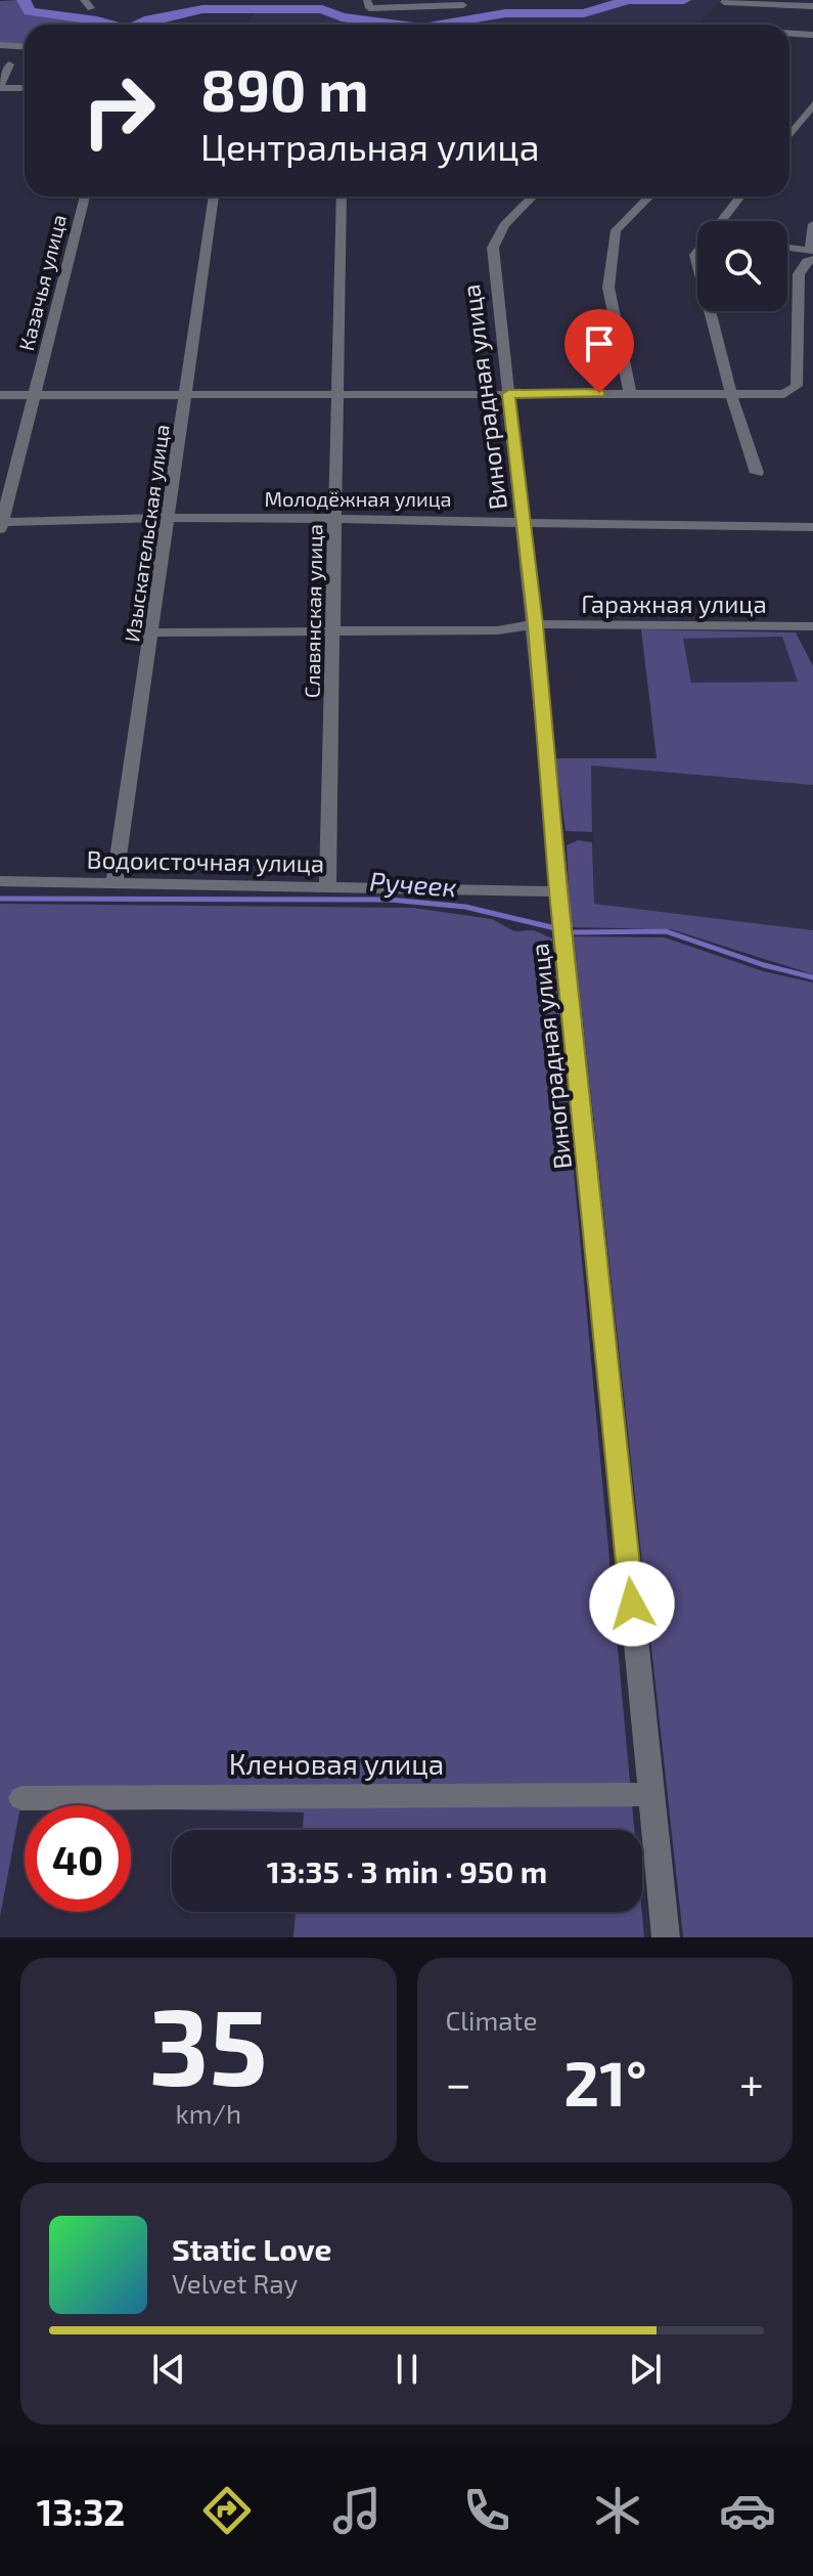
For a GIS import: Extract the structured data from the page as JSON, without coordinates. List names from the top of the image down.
{
  "streets": {
    "street": [
      "Казачья улица",
      "Виноградная улица",
      "Молодёжная улица",
      "Изыскательская улица",
      "Гаражная улица",
      "Славянская улица",
      "Водоисточная улица",
      "Кленовая улица"
    ]
  },
  "crossings": [
    ["Казачья улица", "Молодёжная улица"],
    ["Виноградная улица", "Молодёжная улица"],
    ["Виноградная улица", "Гаражная улица"],
    ["Виноградная улица", "Водоисточная улица"],
    ["Виноградная улица", "Кленовая улица"],
    ["Молодёжная улица", "Изыскательская улица"],
    ["Молодёжная улица", "Славянская улица"],
    ["Изыскательская улица", "Гаражная улица"],
    ["Изыскательская улица", "Водоисточная улица"],
    ["Гаражная улица", "Славянская улица"],
    ["Славянская улица", "Водоисточная улица"]
  ],
  "water": ["Ручеек"],
  "page": {
    "turn": ["890 m", "Центральная улица"],
    "limit": "40",
    "trip": "13:35 · 3 min · 950 m",
    "tile": [
      ["35", "km/h"],
      "Climate"
    ],
    "heat": ["−", "21°", "+"],
    "song": ["Static Love", "Velvet Ray"],
    "tabs": "13:32"
  }
}
